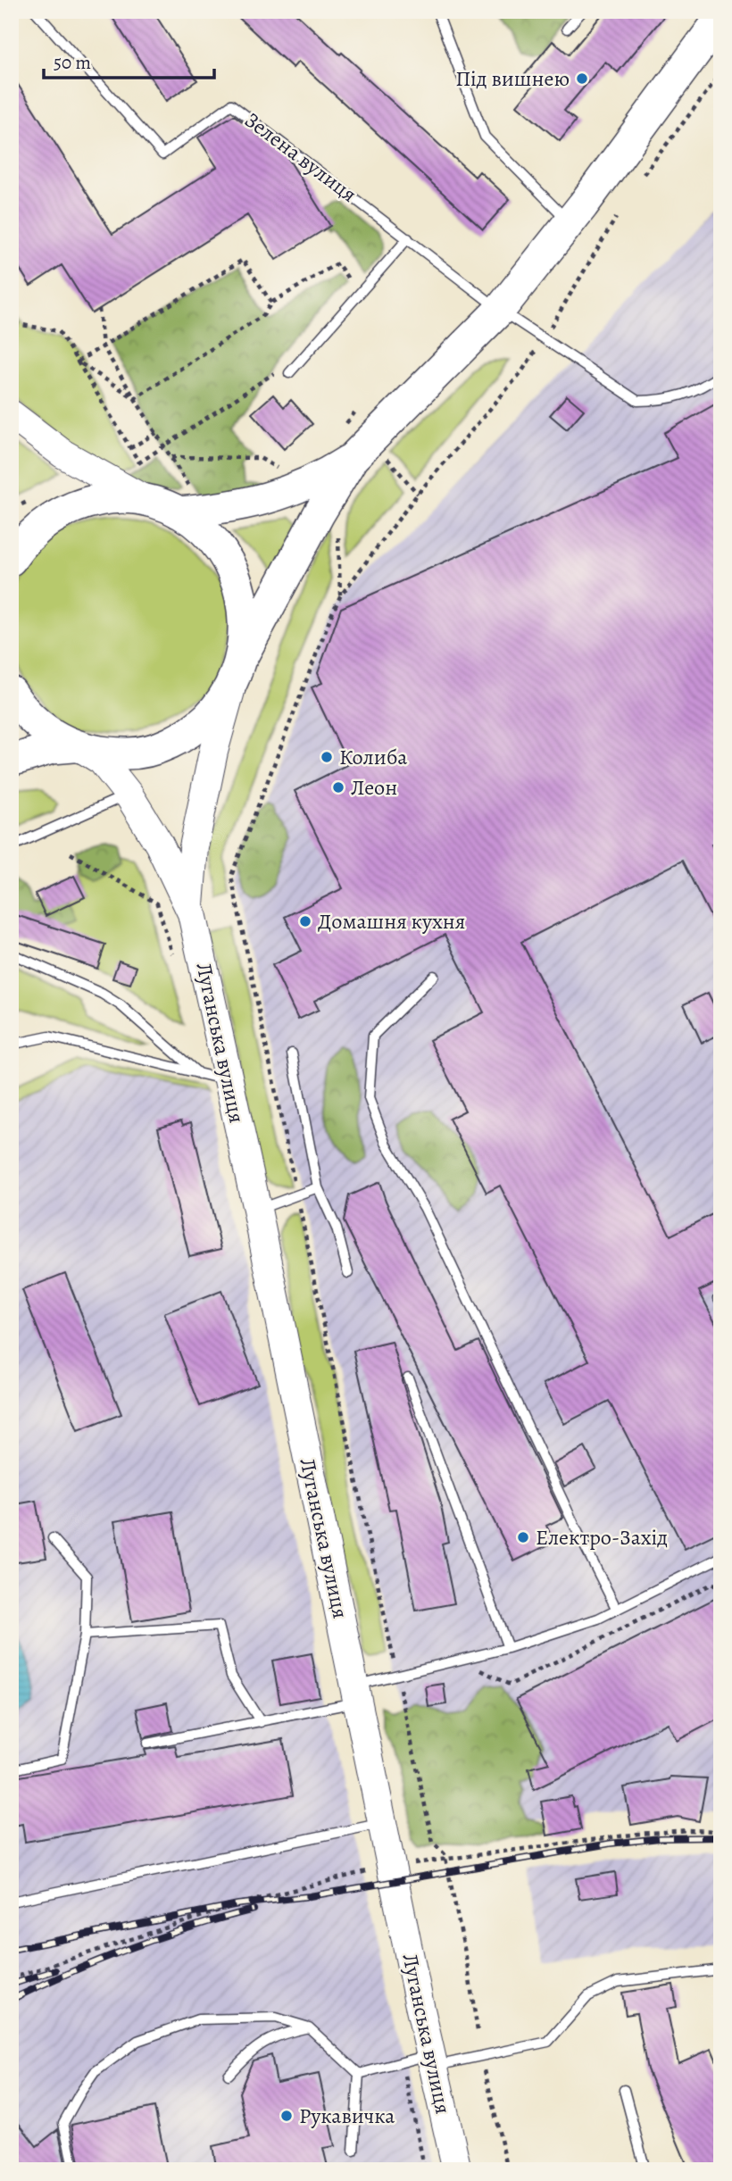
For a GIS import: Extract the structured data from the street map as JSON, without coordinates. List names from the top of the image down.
{
  "streets": {
    "main road": ["Луганська вулиця"],
    "lane": ["Зелена вулиця"]
  },
  "places": [
    "Під вишнею",
    "Колиба",
    "Леон",
    "Домашня кухня",
    "Електро-Захід",
    "Рукавичка"
  ],
  "scale_bar": "50 m"
}
